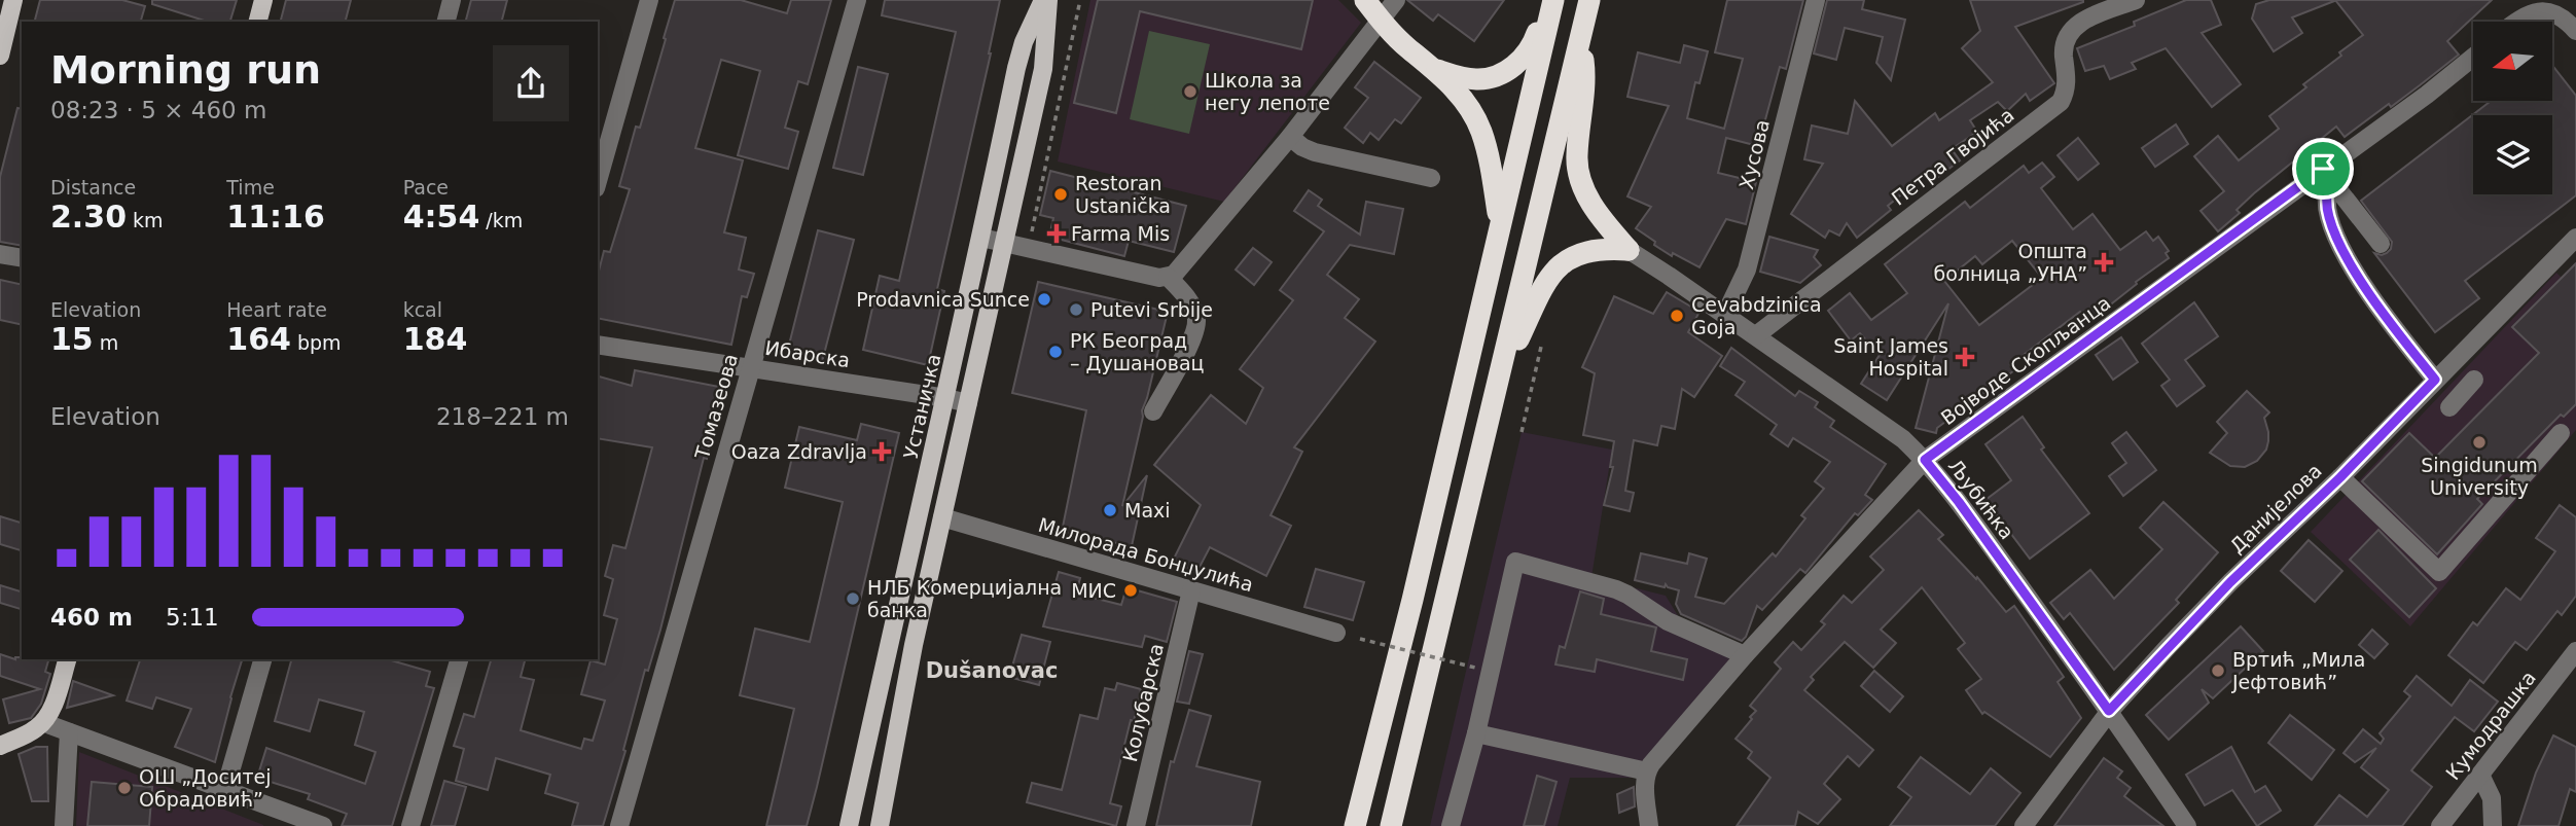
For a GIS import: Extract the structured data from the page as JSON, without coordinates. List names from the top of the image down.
{
  "streets": {
    "main road": ["Устаничка"],
    "street": [
      "Хусова",
      "Петра Гвојића",
      "Ибарска",
      "Војводе Скопљанца",
      "Томазеова",
      "Љубићка",
      "Данијелова",
      "Милорада Бонџулића",
      "Колубарска",
      "Кумодрашка"
    ]
  },
  "crossings": [
    ["Хусова", "Љубићка"],
    ["Петра Гвојића", "Љубићка"],
    ["Ибарска", "Томазеова"],
    ["Ибарска", "Устаничка"],
    ["Војводе Скопљанца", "Љубићка"],
    ["Љубићка", "Данијелова"],
    ["Милорада Бонџулића", "Колубарска"]
  ],
  "districts": ["Dušanovac"],
  "places": {
    "other": [
      "Школа за негу лепоте",
      "Restoran Ustanička",
      "Prodavnica Sunce",
      "Putevi Srbije",
      "Cevabdzinica Goja",
      "РК Београд – Душановац",
      "Singidunum University",
      "Maxi",
      "МИС",
      "НЛБ Комерцијална банка",
      "Вртић „Мила Јефтовић”",
      "ОШ „Доситеј Обрадовић”"
    ],
    "health": [
      "Farma Mis",
      "Општа болница „УНА”",
      "Saint James Hospital",
      "Oaza Zdravlja"
    ]
  },
  "north": "left",
  "page": {
    "heading": ["Morning run", "08:23 · 5 × 460 m"],
    "stats": [
      ["Distance", "2.30 km"],
      ["Time", "11:16"],
      ["Pace", "4:54 /km"],
      ["Elevation", "15 m"],
      ["Heart rate", "164 bpm"],
      ["kcal", "184"]
    ],
    "chart": ["Elevation", "218–221 m"],
    "list": [
      {
        "name": "460 m",
        "note": "5:11"
      }
    ]
  }
}
